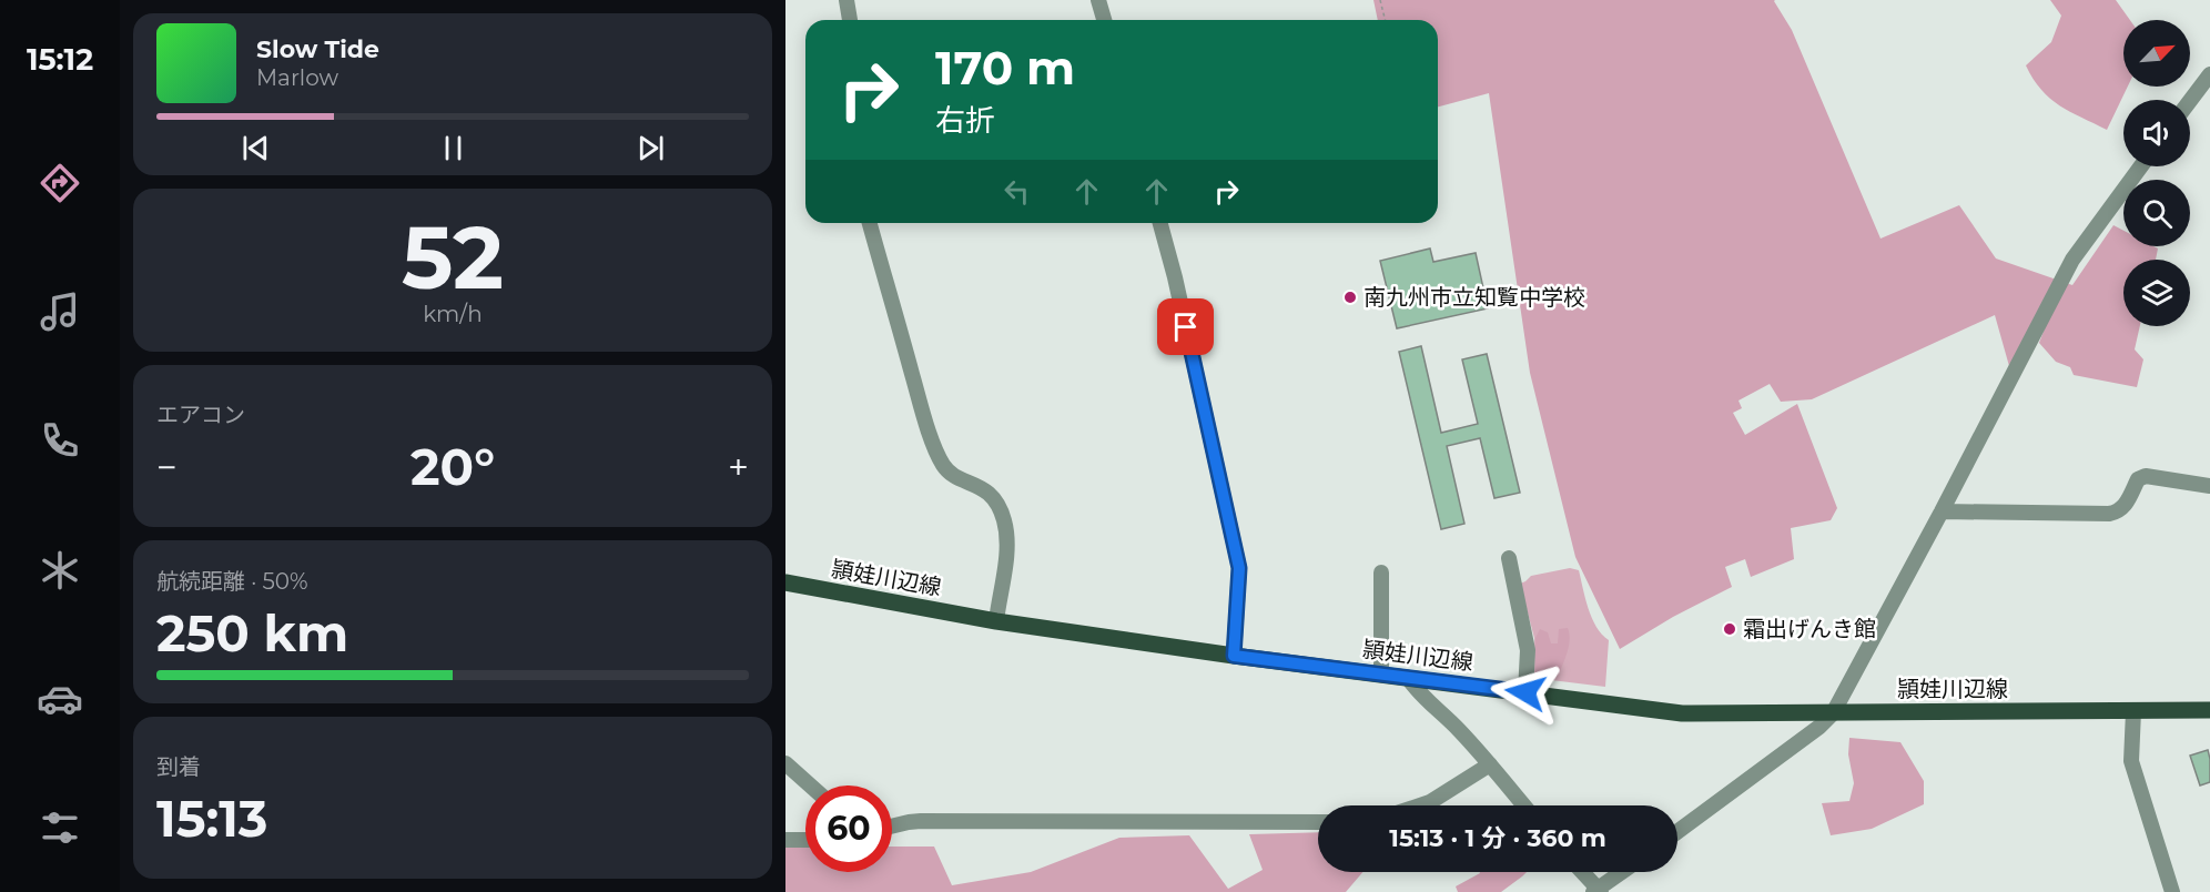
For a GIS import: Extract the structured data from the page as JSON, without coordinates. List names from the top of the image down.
{
  "streets": {
    "main road": ["頴娃川辺線"]
  },
  "places": ["南九州市立知覧中学校", "霜出げんき館"],
  "north": "top right",
  "page": {
    "tabs": "15:12",
    "turn": ["170 m", "右折"],
    "song": ["Slow Tide", "Marlow"],
    "tile": [
      ["52", "km/h"],
      "エアコン",
      ["航続距離 · 50%", "250 km"],
      ["到着", "15:13"]
    ],
    "heat": ["−", "20°", "+"],
    "limit": "60",
    "trip": "15:13 · 1 分 · 360 m"
  }
}
